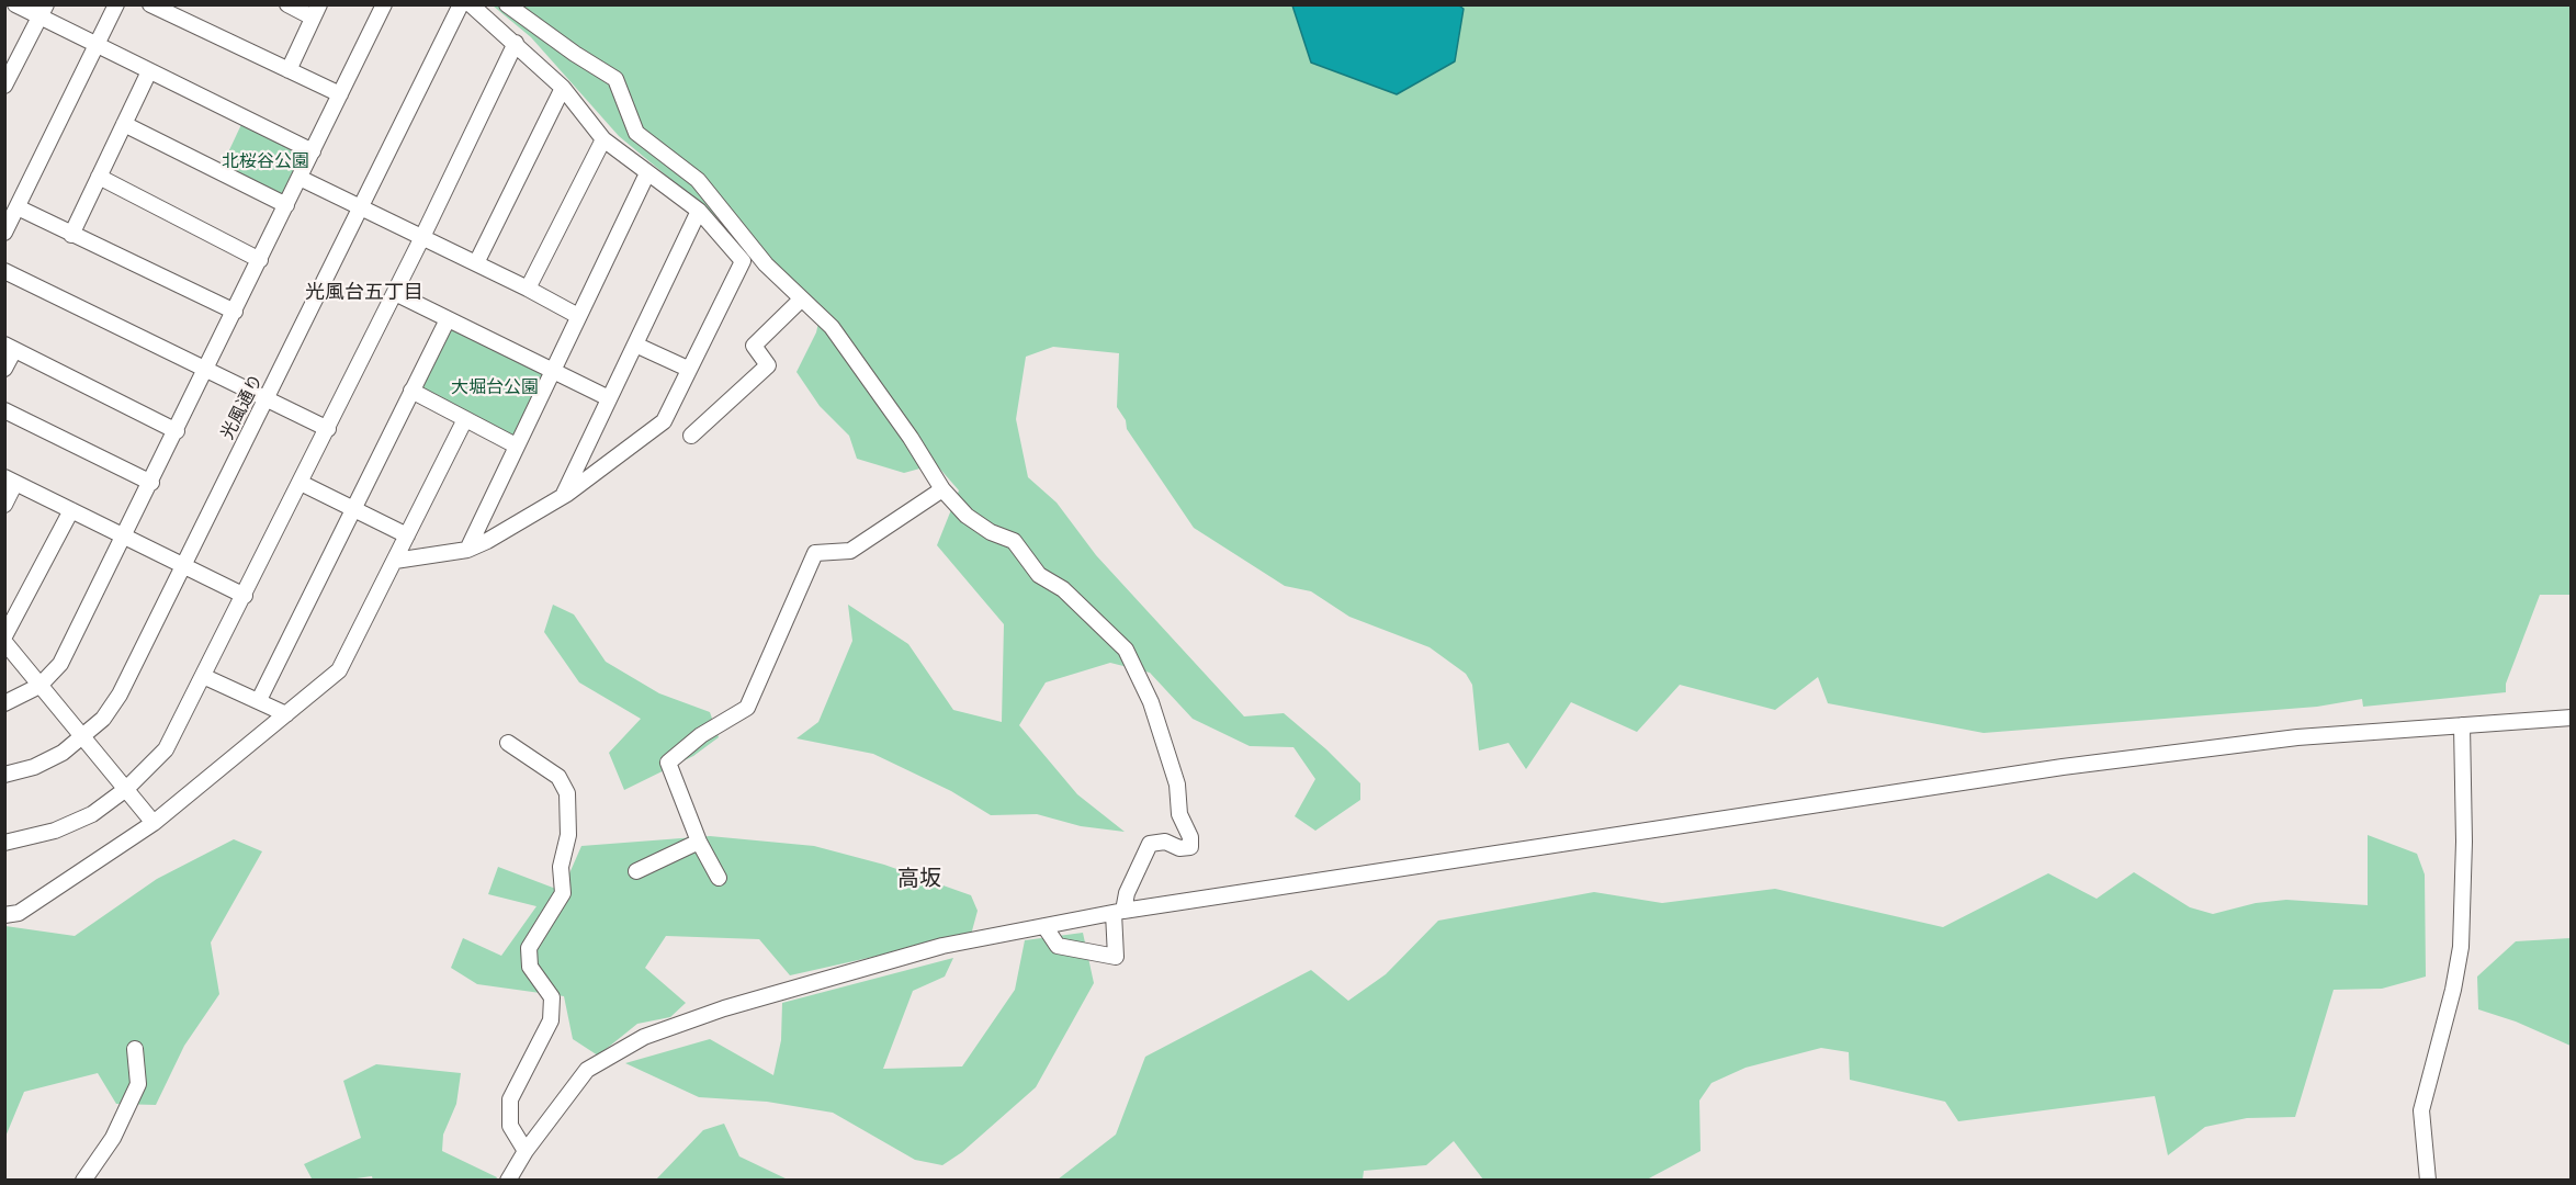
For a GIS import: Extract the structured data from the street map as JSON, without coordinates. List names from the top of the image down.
{
  "streets": {
    "street": ["光風通り"]
  },
  "districts": ["光風台五丁目", "高坂"],
  "parks": ["北桜谷公園", "大堀台公園"]
}
